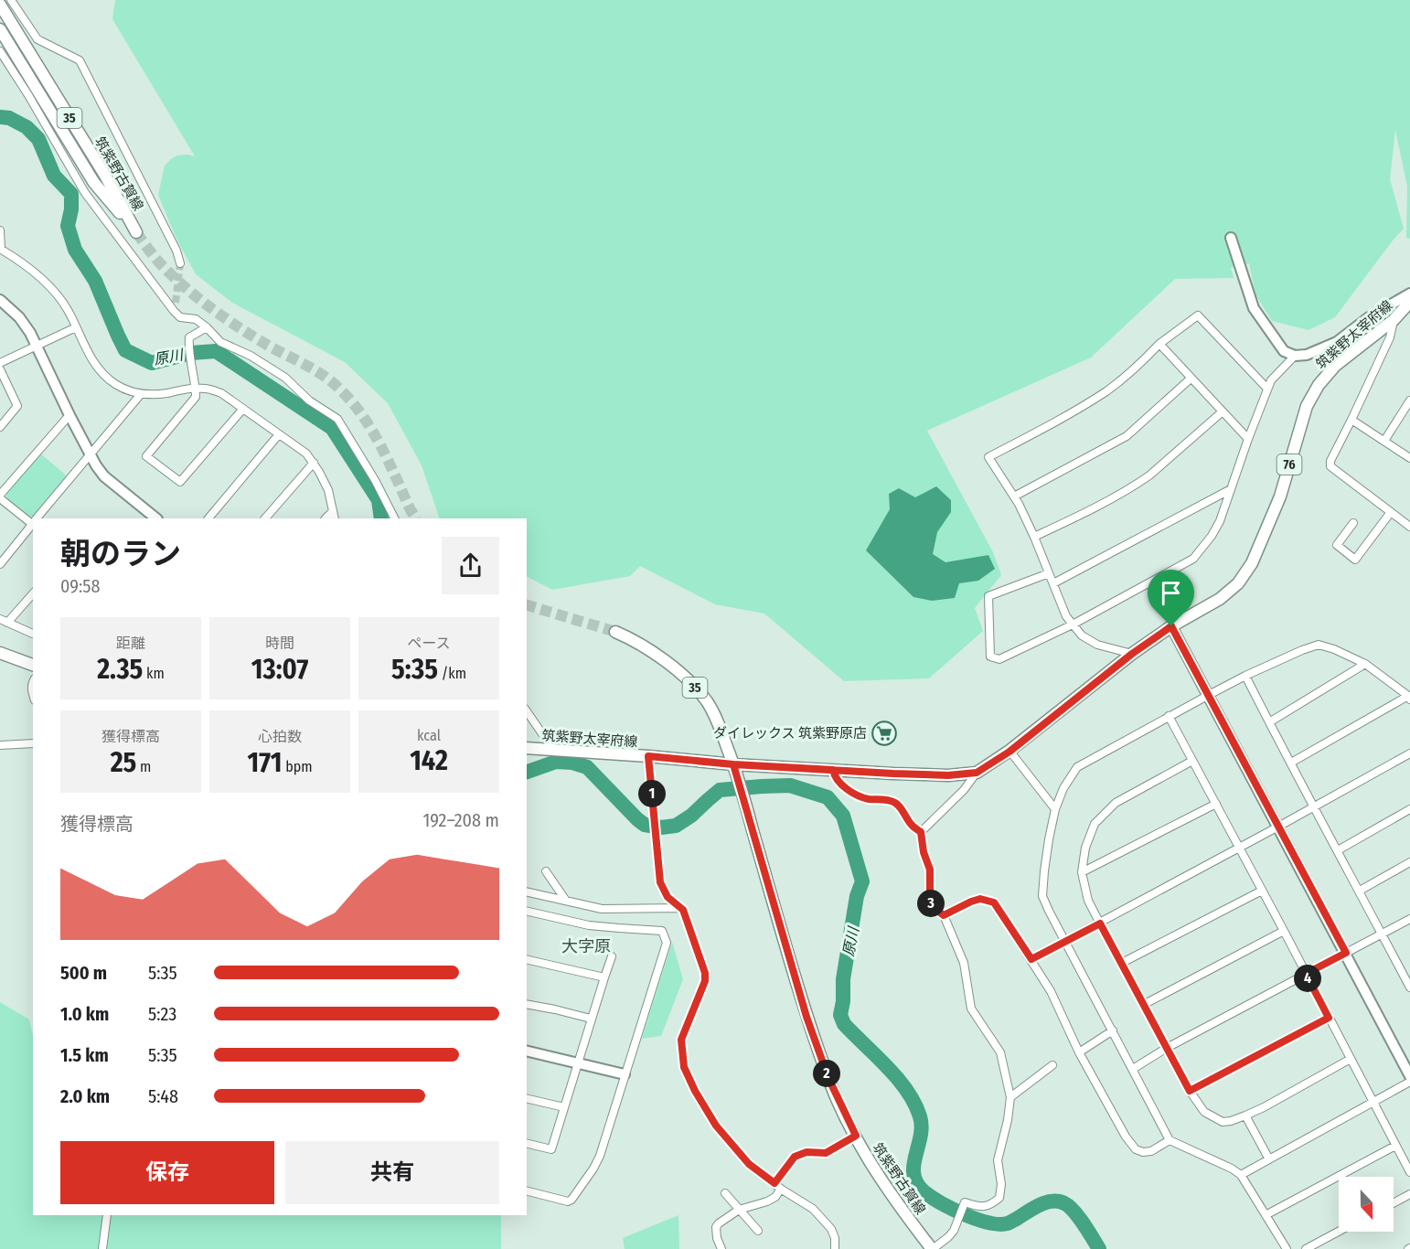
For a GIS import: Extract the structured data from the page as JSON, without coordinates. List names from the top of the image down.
{
  "streets": {
    "main road": [
      "35",
      "筑紫野古賀線",
      "筑紫野太宰府線",
      "76"
    ]
  },
  "crossings": [
    ["筑紫野古賀線", "筑紫野太宰府線"]
  ],
  "districts": ["大字原"],
  "water": ["原川"],
  "places": {
    "supermarket": ["ダイレックス 筑紫野原店"]
  },
  "north": "bottom",
  "page": {
    "heading": ["朝のラン", "09:58"],
    "stats": [
      ["距離", "2.35 km"],
      ["時間", "13:07"],
      ["ペース", "5:35 /km"],
      ["獲得標高", "25 m"],
      ["心拍数", "171 bpm"],
      ["kcal", "142"]
    ],
    "pins": [
      "1",
      "3",
      "4",
      "2"
    ],
    "chart": ["獲得標高", "192–208 m"],
    "list": [
      {
        "name": "500 m",
        "note": "5:35"
      },
      {
        "name": "1.0 km",
        "note": "5:23"
      },
      {
        "name": "1.5 km",
        "note": "5:35"
      },
      {
        "name": "2.0 km",
        "note": "5:48"
      }
    ],
    "buttons": ["保存", "共有"]
  }
}
